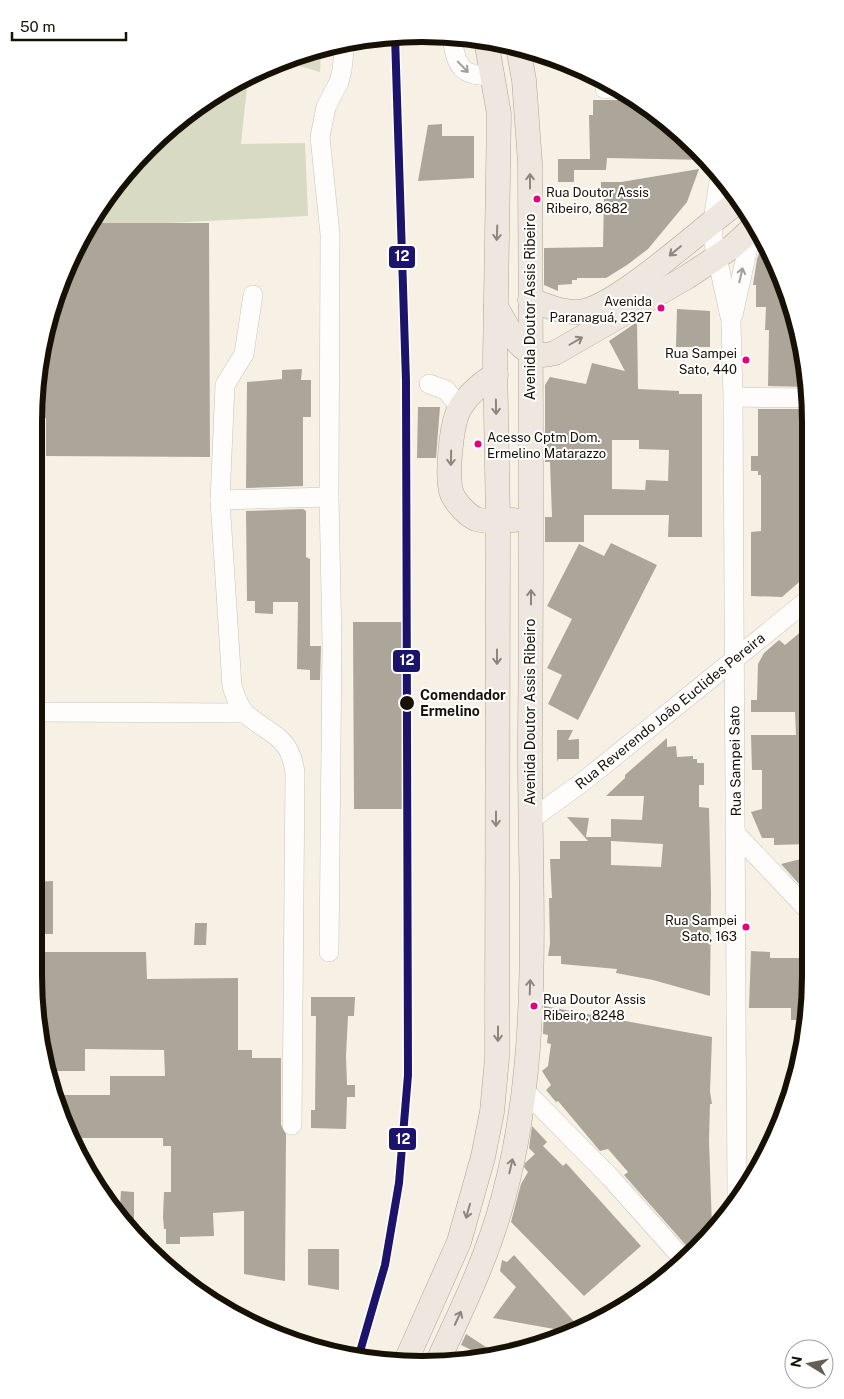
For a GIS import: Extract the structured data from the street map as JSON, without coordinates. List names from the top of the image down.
{
  "streets": {
    "main road": ["Avenida Doutor Assis Ribeiro"],
    "street": ["Rua Reverendo João Euclides Pereira", "Rua Sampei Sato"]
  },
  "crossings": [
    ["Avenida Doutor Assis Ribeiro", "Rua Reverendo João Euclides Pereira"],
    ["Rua Reverendo João Euclides Pereira", "Rua Sampei Sato"]
  ],
  "places": [
    "Rua Doutor Assis Ribeiro, 8682",
    "Avenida Paranaguá, 2327",
    "Rua Sampei Sato, 440",
    "Acesso Cptm Dom. Ermelino Matarazzo",
    "Comendador Ermelino",
    "Rua Sampei Sato, 163",
    "Rua Doutor Assis Ribeiro, 8248"
  ],
  "lines": ["transit line 12"],
  "scale_bar": "50 m",
  "north": "left"
}
